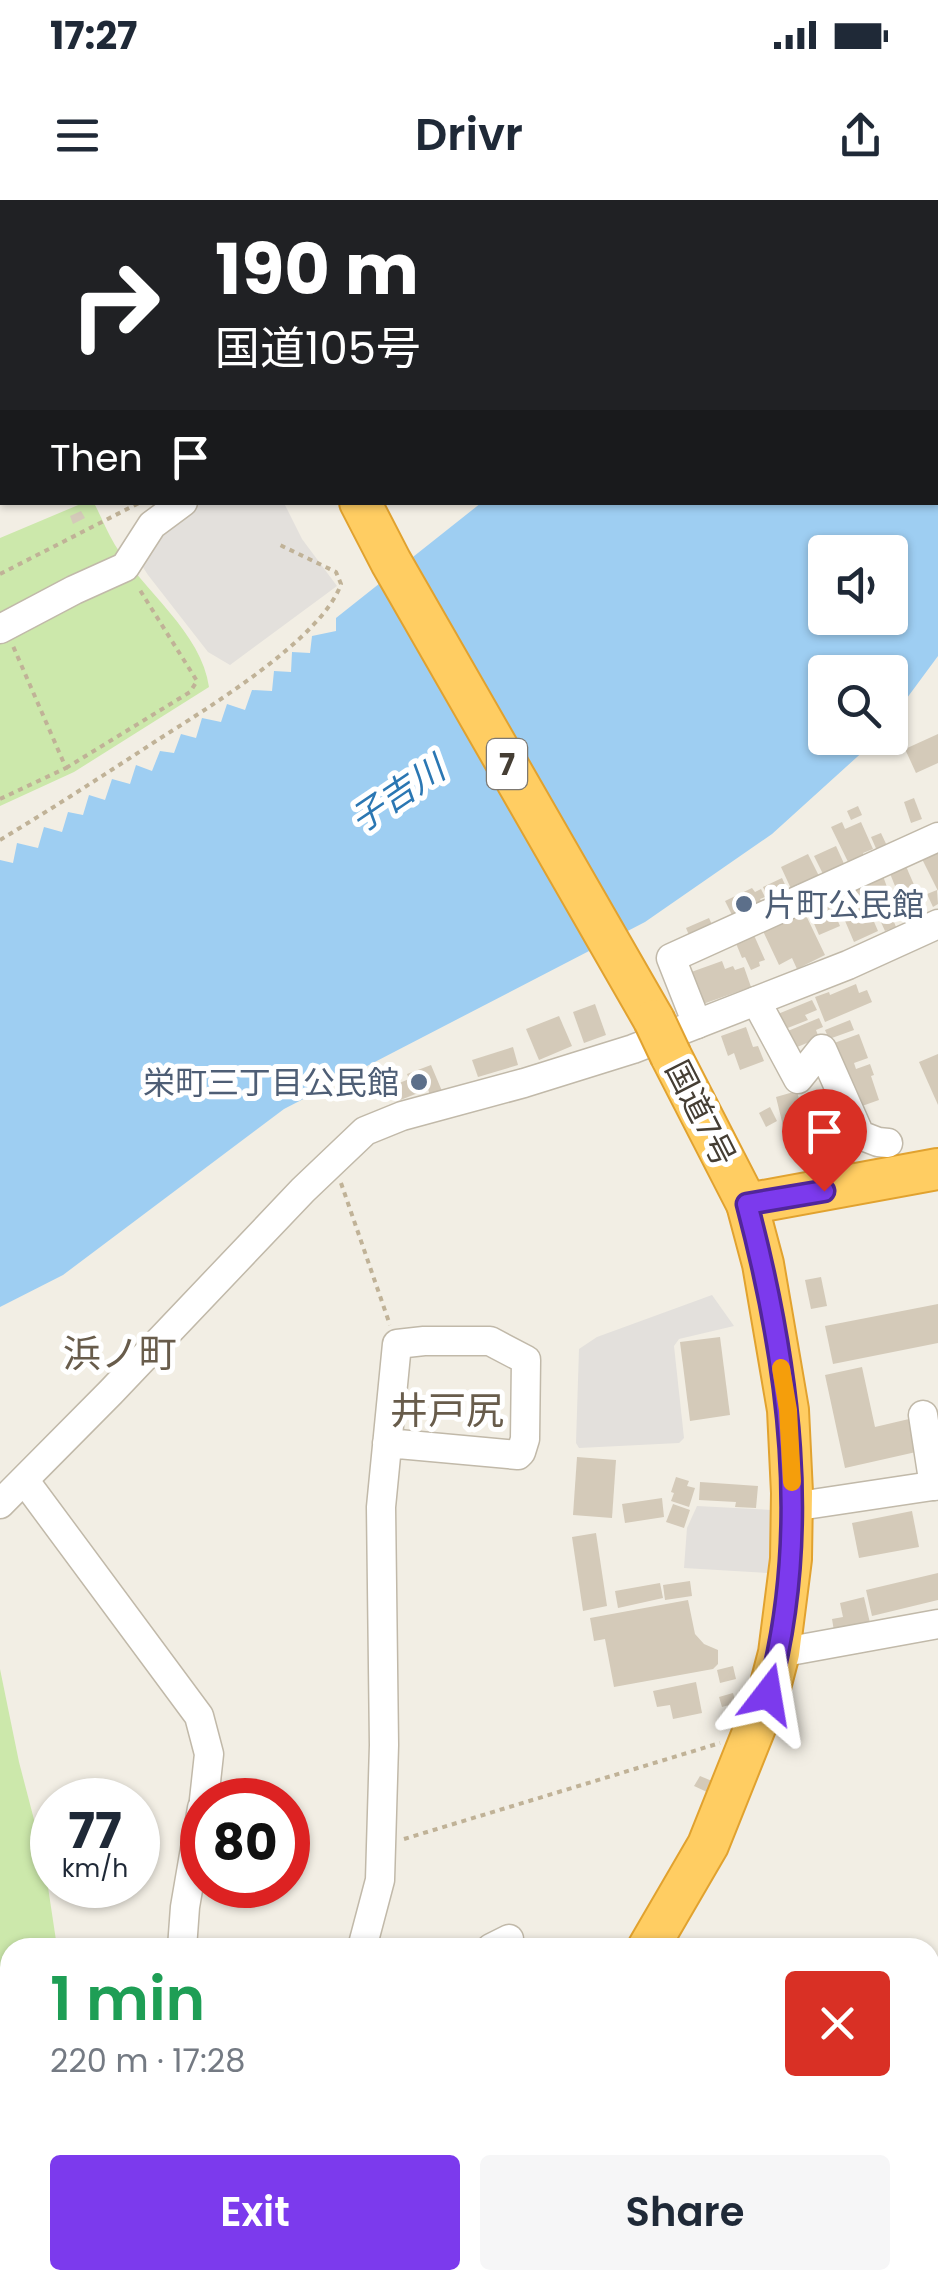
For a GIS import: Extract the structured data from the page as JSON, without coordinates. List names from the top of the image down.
{
  "streets": {
    "highway": ["7", "国道7号"]
  },
  "districts": ["浜ノ町", "井戸尻"],
  "water": ["子吉川"],
  "places": ["片町公民館", "栄町三丁目公民館"],
  "page": {
    "status": "17:27",
    "header": "Drivr",
    "turn": ["190 m", "国道105号"],
    "then": "Then",
    "speed": "77 km/h",
    "limit": "80",
    "heading": ["1 min", "220 m · 17:28"],
    "buttons": ["Exit", "Share"]
  }
}
